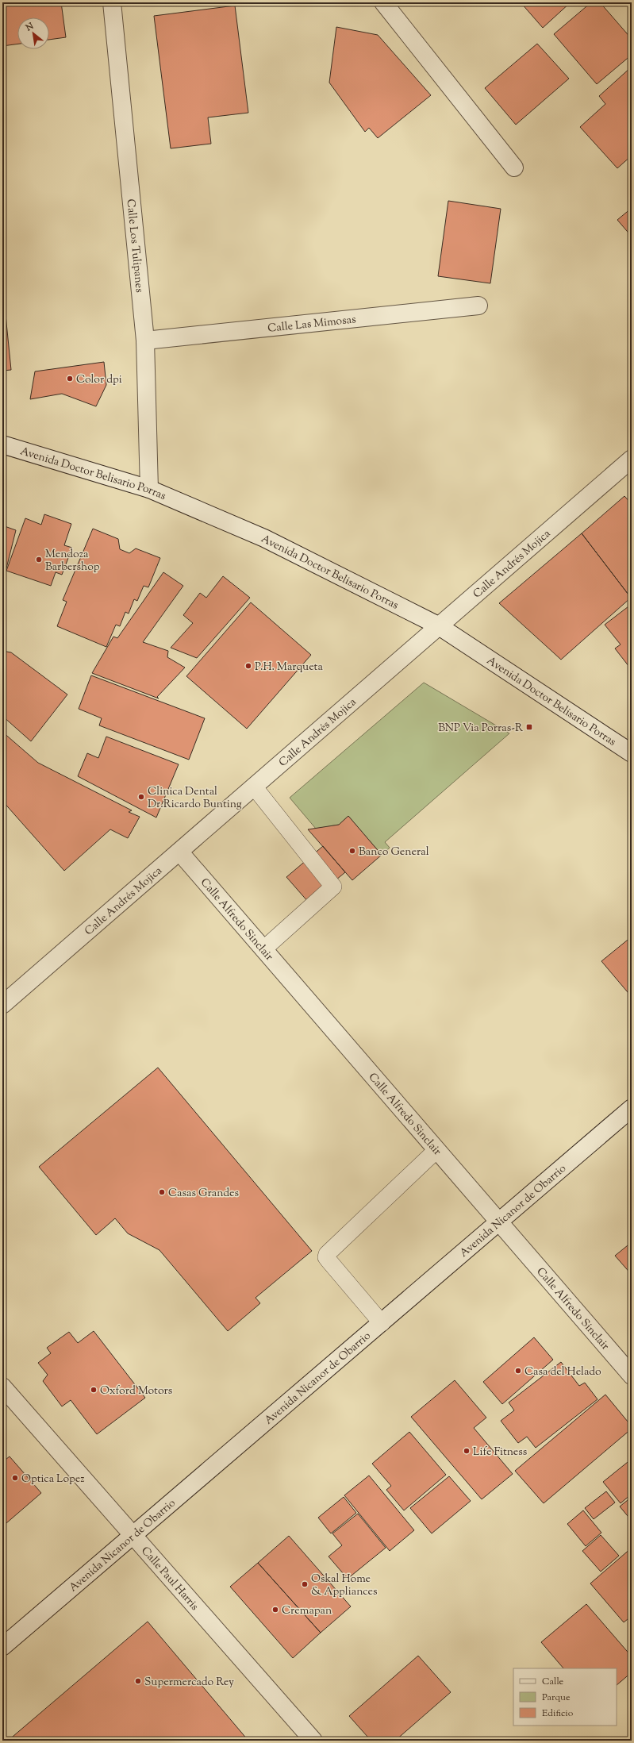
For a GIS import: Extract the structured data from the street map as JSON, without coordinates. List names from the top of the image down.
{
  "streets": {
    "street": [
      "Calle Los Tulipanes",
      "Calle Las Mimosas",
      "Avenida Doctor Belisario Porras",
      "Calle Andrés Mojica",
      "Calle Alfredo Sinclair",
      "Avenida Nicanor de Obarrio",
      "Calle Paul Harris"
    ]
  },
  "crossings": [
    ["Calle Los Tulipanes", "Calle Las Mimosas"],
    ["Calle Los Tulipanes", "Avenida Doctor Belisario Porras"],
    ["Avenida Doctor Belisario Porras", "Calle Andrés Mojica"],
    ["Calle Andrés Mojica", "Calle Alfredo Sinclair"],
    ["Calle Alfredo Sinclair", "Avenida Nicanor de Obarrio"],
    ["Avenida Nicanor de Obarrio", "Calle Paul Harris"]
  ],
  "places": {
    "other": [
      "Color dpi",
      "Mendoza Barbershop",
      "P.H. Marqueta",
      "Clinica Dental Dr.Ricardo Bunting",
      "Banco General",
      "Casas Grandes",
      "Casa del Helado",
      "Oxford Motors",
      "Life Fitness",
      "Optica Lopez",
      "Oskal Home & Appliances",
      "Cremapan",
      "Supermercado Rey"
    ],
    "transit": ["BNP Via Porras-R"]
  },
  "legend": ["Calle", "Parque", "Edificio"],
  "north": "top left"
}
